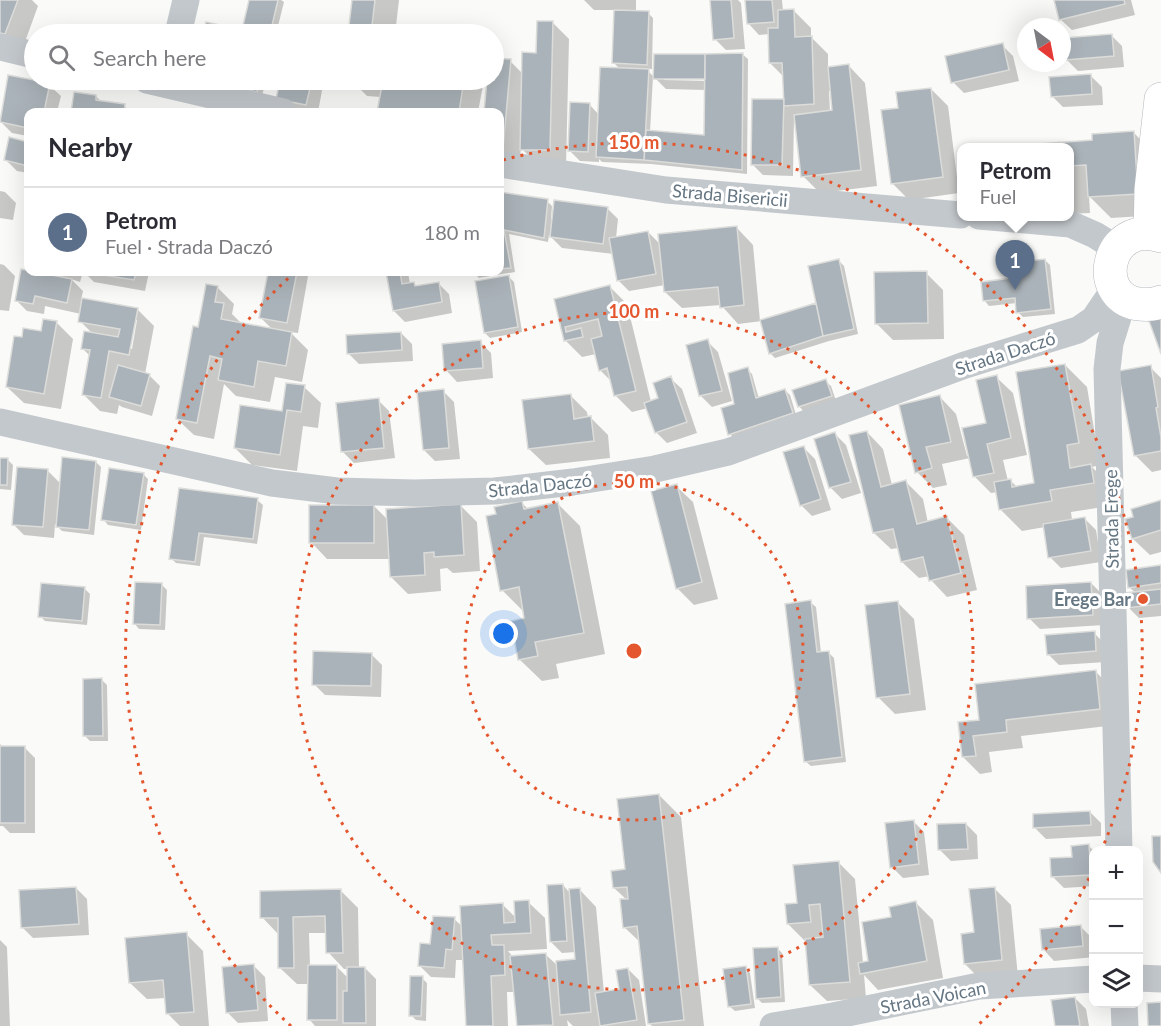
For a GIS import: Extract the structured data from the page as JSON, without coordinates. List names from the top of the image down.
{
  "streets": {
    "street": [
      "Strada Bisericii",
      "Strada Daczó",
      "Strada Erege",
      "Strada Voican"
    ]
  },
  "crossings": [
    ["Strada Daczó", "Strada Erege"]
  ],
  "places": ["Erege Bar"],
  "north": "bottom right",
  "page": {
    "search": "Search here",
    "heading": "Nearby",
    "popup": ["Petrom", "Fuel"],
    "list": [
      {
        "mark": "1",
        "name": "Petrom",
        "note": "Fuel · Strada Daczó",
        "value": "180 m"
      }
    ],
    "pins": "1",
    "map_buttons": ["+", "−"]
  },
  "rings": ["150 m", "100 m", "50 m"]
}
